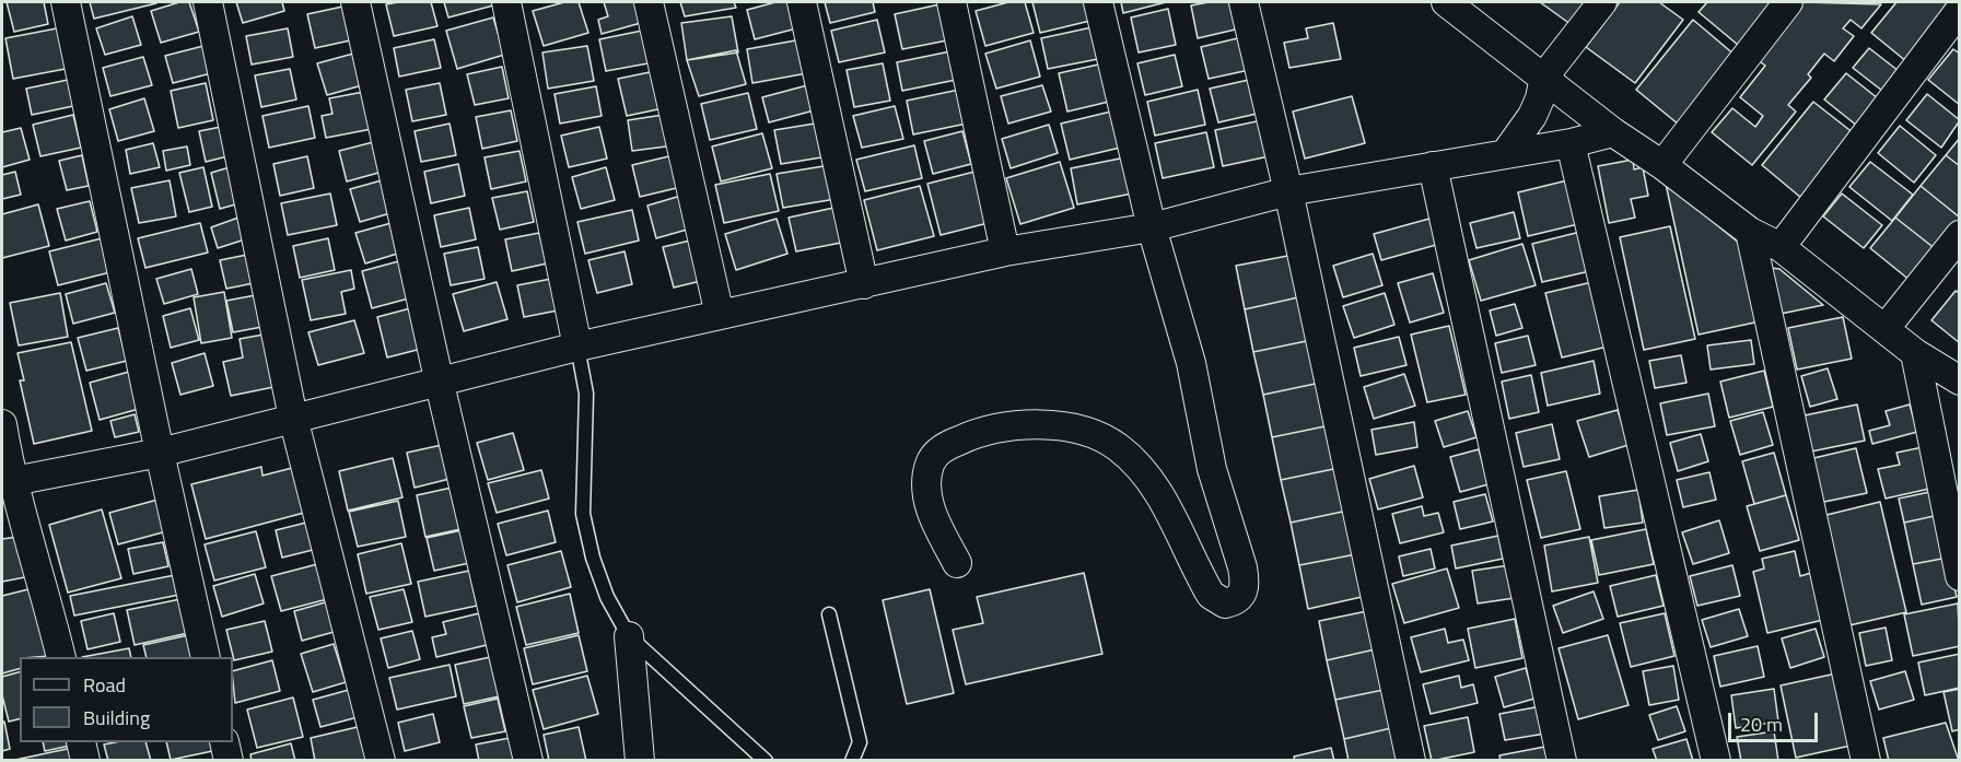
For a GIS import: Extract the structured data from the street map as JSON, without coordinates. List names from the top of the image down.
{
  "legend": ["Road", "Building"],
  "scale_bar": "20 m"
}
